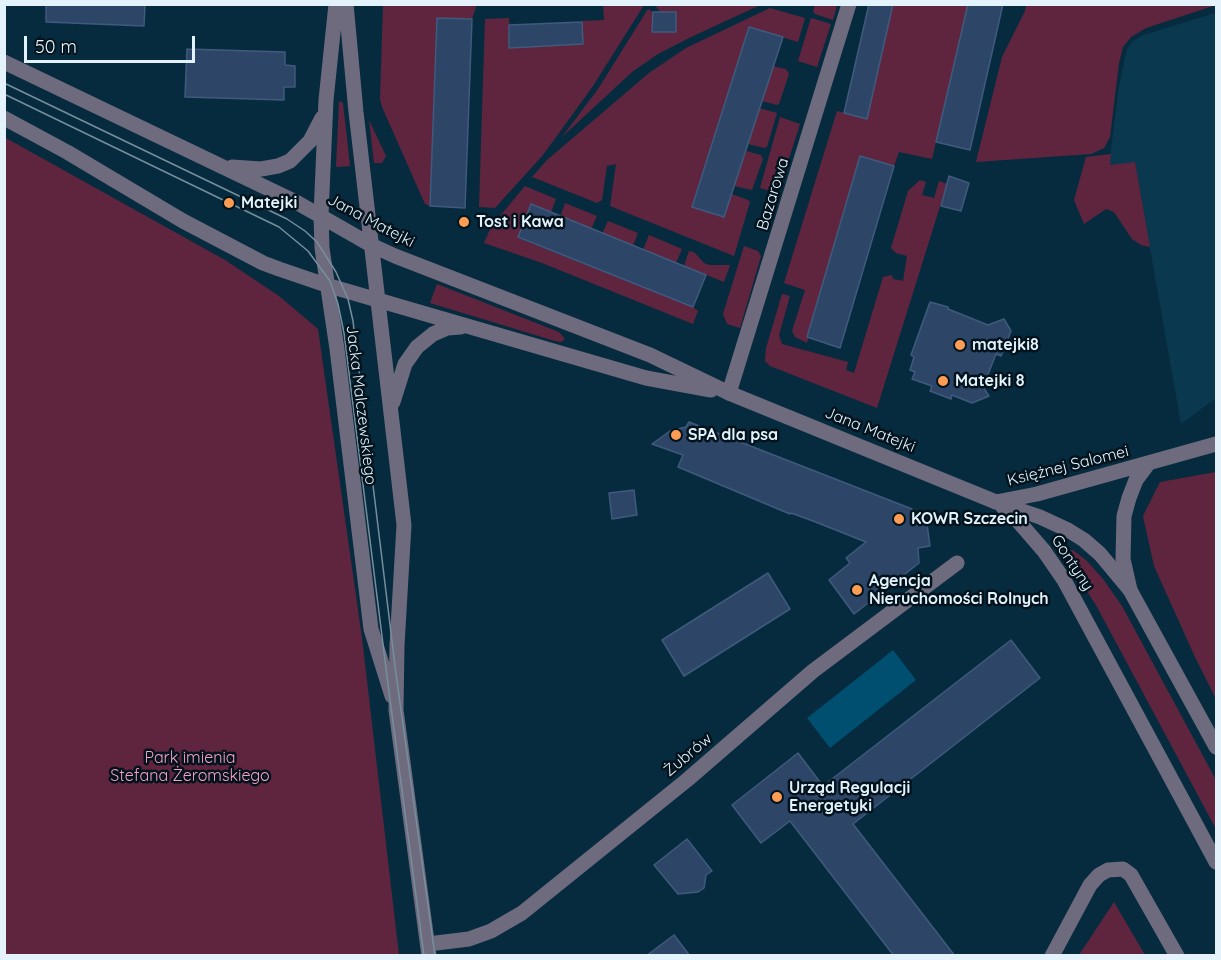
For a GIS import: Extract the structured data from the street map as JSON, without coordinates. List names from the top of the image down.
{
  "streets": {
    "street": [
      "Bazarowa",
      "Jana Matejki",
      "Jacka Malczewskiego",
      "Księżnej Salomei",
      "Gontyny",
      "Żubrów"
    ]
  },
  "crossings": [
    ["Bazarowa", "Jana Matejki"],
    ["Jana Matejki", "Jacka Malczewskiego"],
    ["Jana Matejki", "Księżnej Salomei"],
    ["Jana Matejki", "Gontyny"],
    ["Jacka Malczewskiego", "Żubrów"],
    ["Księżnej Salomei", "Gontyny"]
  ],
  "parks": ["Park imienia Stefana Żeromskiego"],
  "places": [
    "Matejki",
    "Tost i Kawa",
    "matejki8",
    "Matejki 8",
    "SPA dla psa",
    "KOWR Szczecin",
    "Agencja Nieruchomości Rolnych",
    "Urząd Regulacji Energetyki"
  ],
  "scale_bar": "50 m"
}
